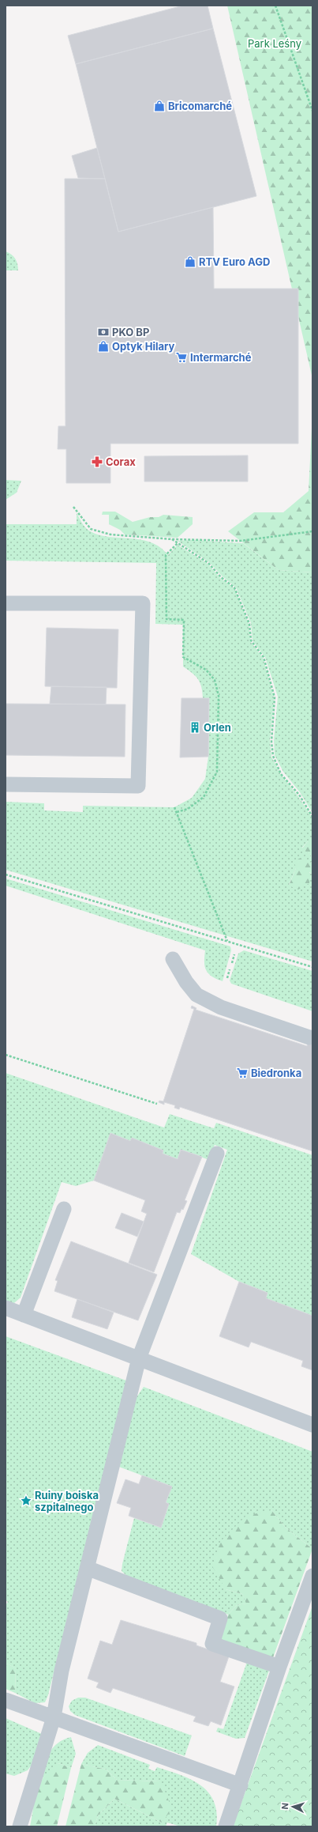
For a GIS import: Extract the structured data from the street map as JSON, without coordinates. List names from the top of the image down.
{
  "parks": ["Park Leśny"],
  "places": {
    "shop": ["Bricomarché", "RTV Euro AGD", "Optyk Hilary"],
    "bank": ["PKO BP"],
    "supermarket": ["Intermarché", "Biedronka"],
    "pharmacy": ["Corax"],
    "building": ["Orlen"],
    "place": ["Ruiny boiska szpitalnego"]
  },
  "north": "left"
}
